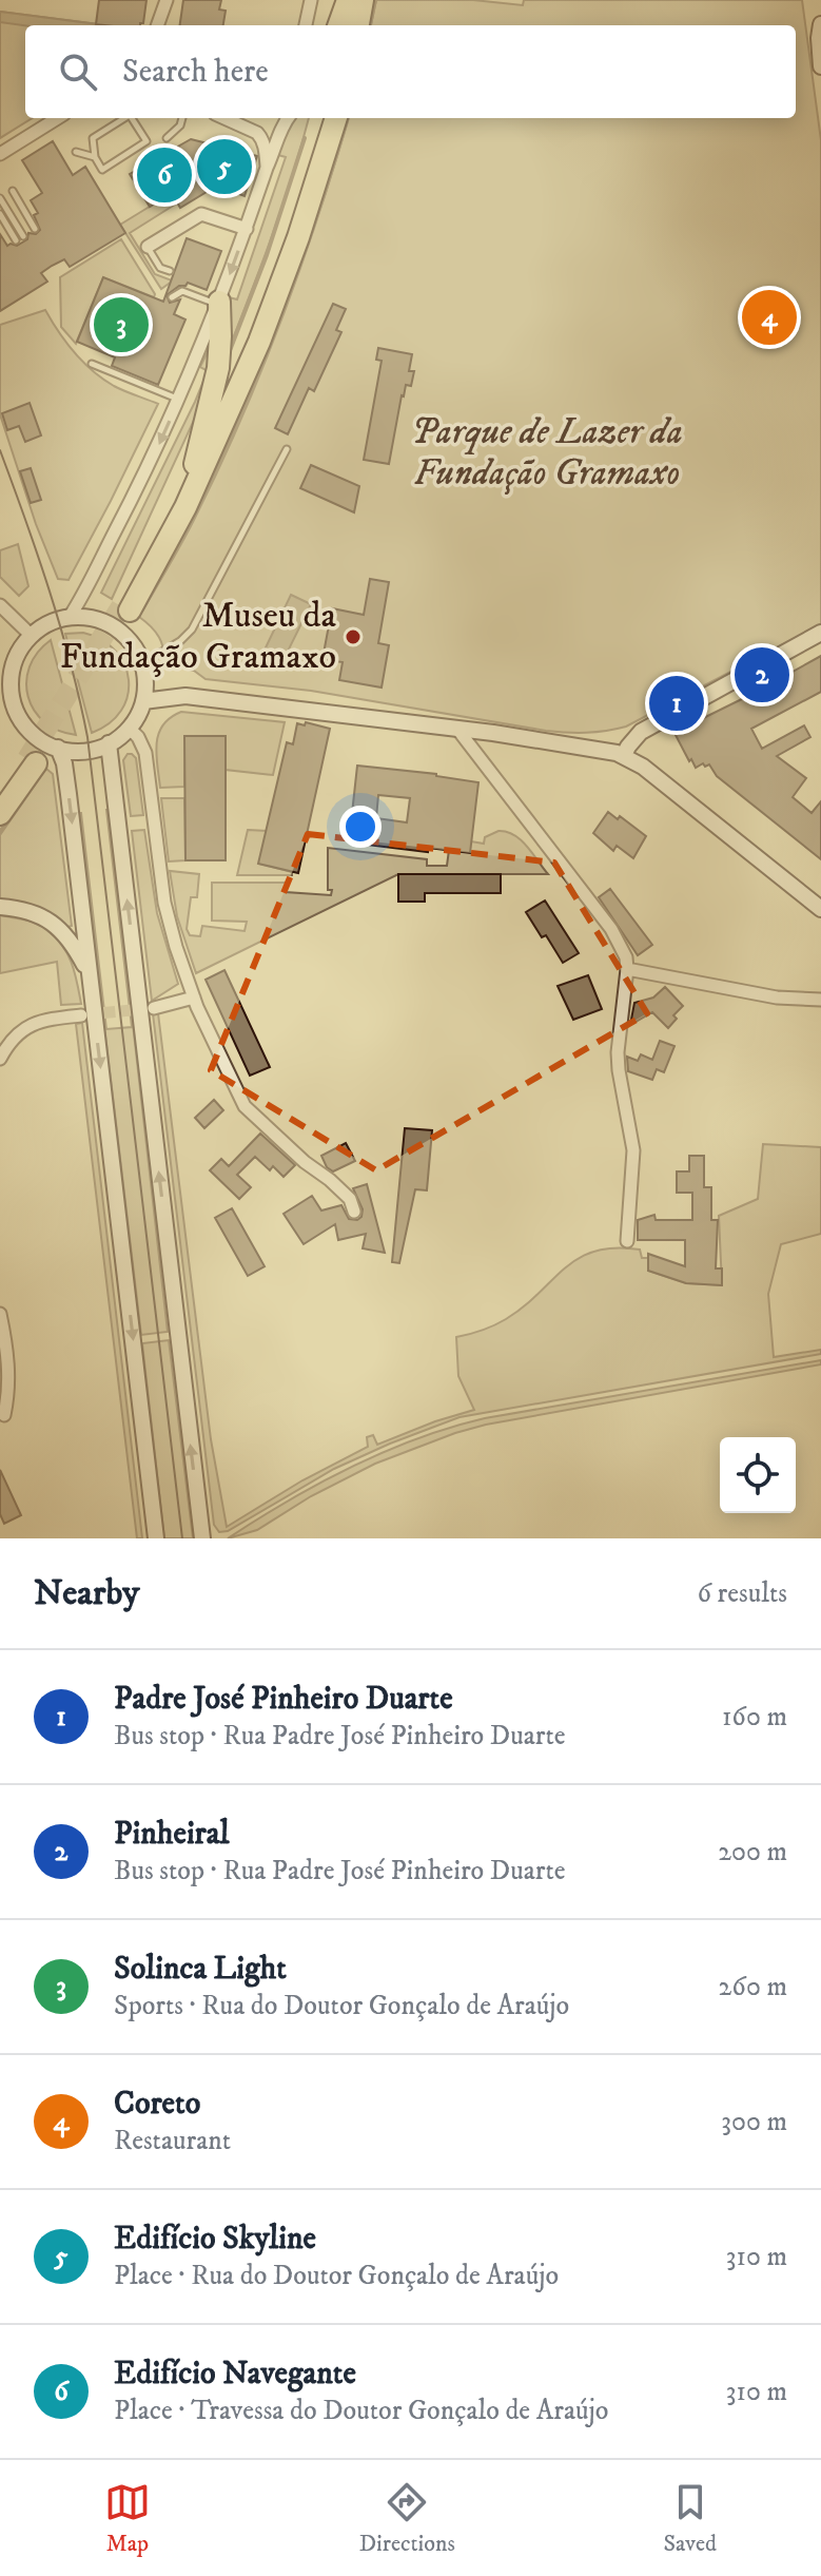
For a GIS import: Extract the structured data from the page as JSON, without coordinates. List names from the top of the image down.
{
  "parks": ["Parque de Lazer da Fundação Gramaxo"],
  "places": ["Museu da Fundação Gramaxo"],
  "page": {
    "search": "Search here",
    "pins": [
      "5",
      "6",
      "4",
      "3",
      "2",
      "1"
    ],
    "heading": ["Nearby", "6 results"],
    "list": [
      {
        "mark": "1",
        "name": "Padre José Pinheiro Duarte",
        "note": "Bus stop · Rua Padre José Pinheiro Duarte",
        "value": "160 m"
      },
      {
        "mark": "2",
        "name": "Pinheiral",
        "note": "Bus stop · Rua Padre José Pinheiro Duarte",
        "value": "200 m"
      },
      {
        "mark": "3",
        "name": "Solinca Light",
        "note": "Sports · Rua do Doutor Gonçalo de Araújo",
        "value": "260 m"
      },
      {
        "mark": "4",
        "name": "Coreto",
        "note": "Restaurant",
        "value": "300 m"
      },
      {
        "mark": "5",
        "name": "Edifício Skyline",
        "note": "Place · Rua do Doutor Gonçalo de Araújo",
        "value": "310 m"
      },
      {
        "mark": "6",
        "name": "Edifício Navegante",
        "note": "Place · Travessa do Doutor Gonçalo de Araújo",
        "value": "310 m"
      }
    ],
    "nav": ["Map", "Directions", "Saved"]
  }
}
